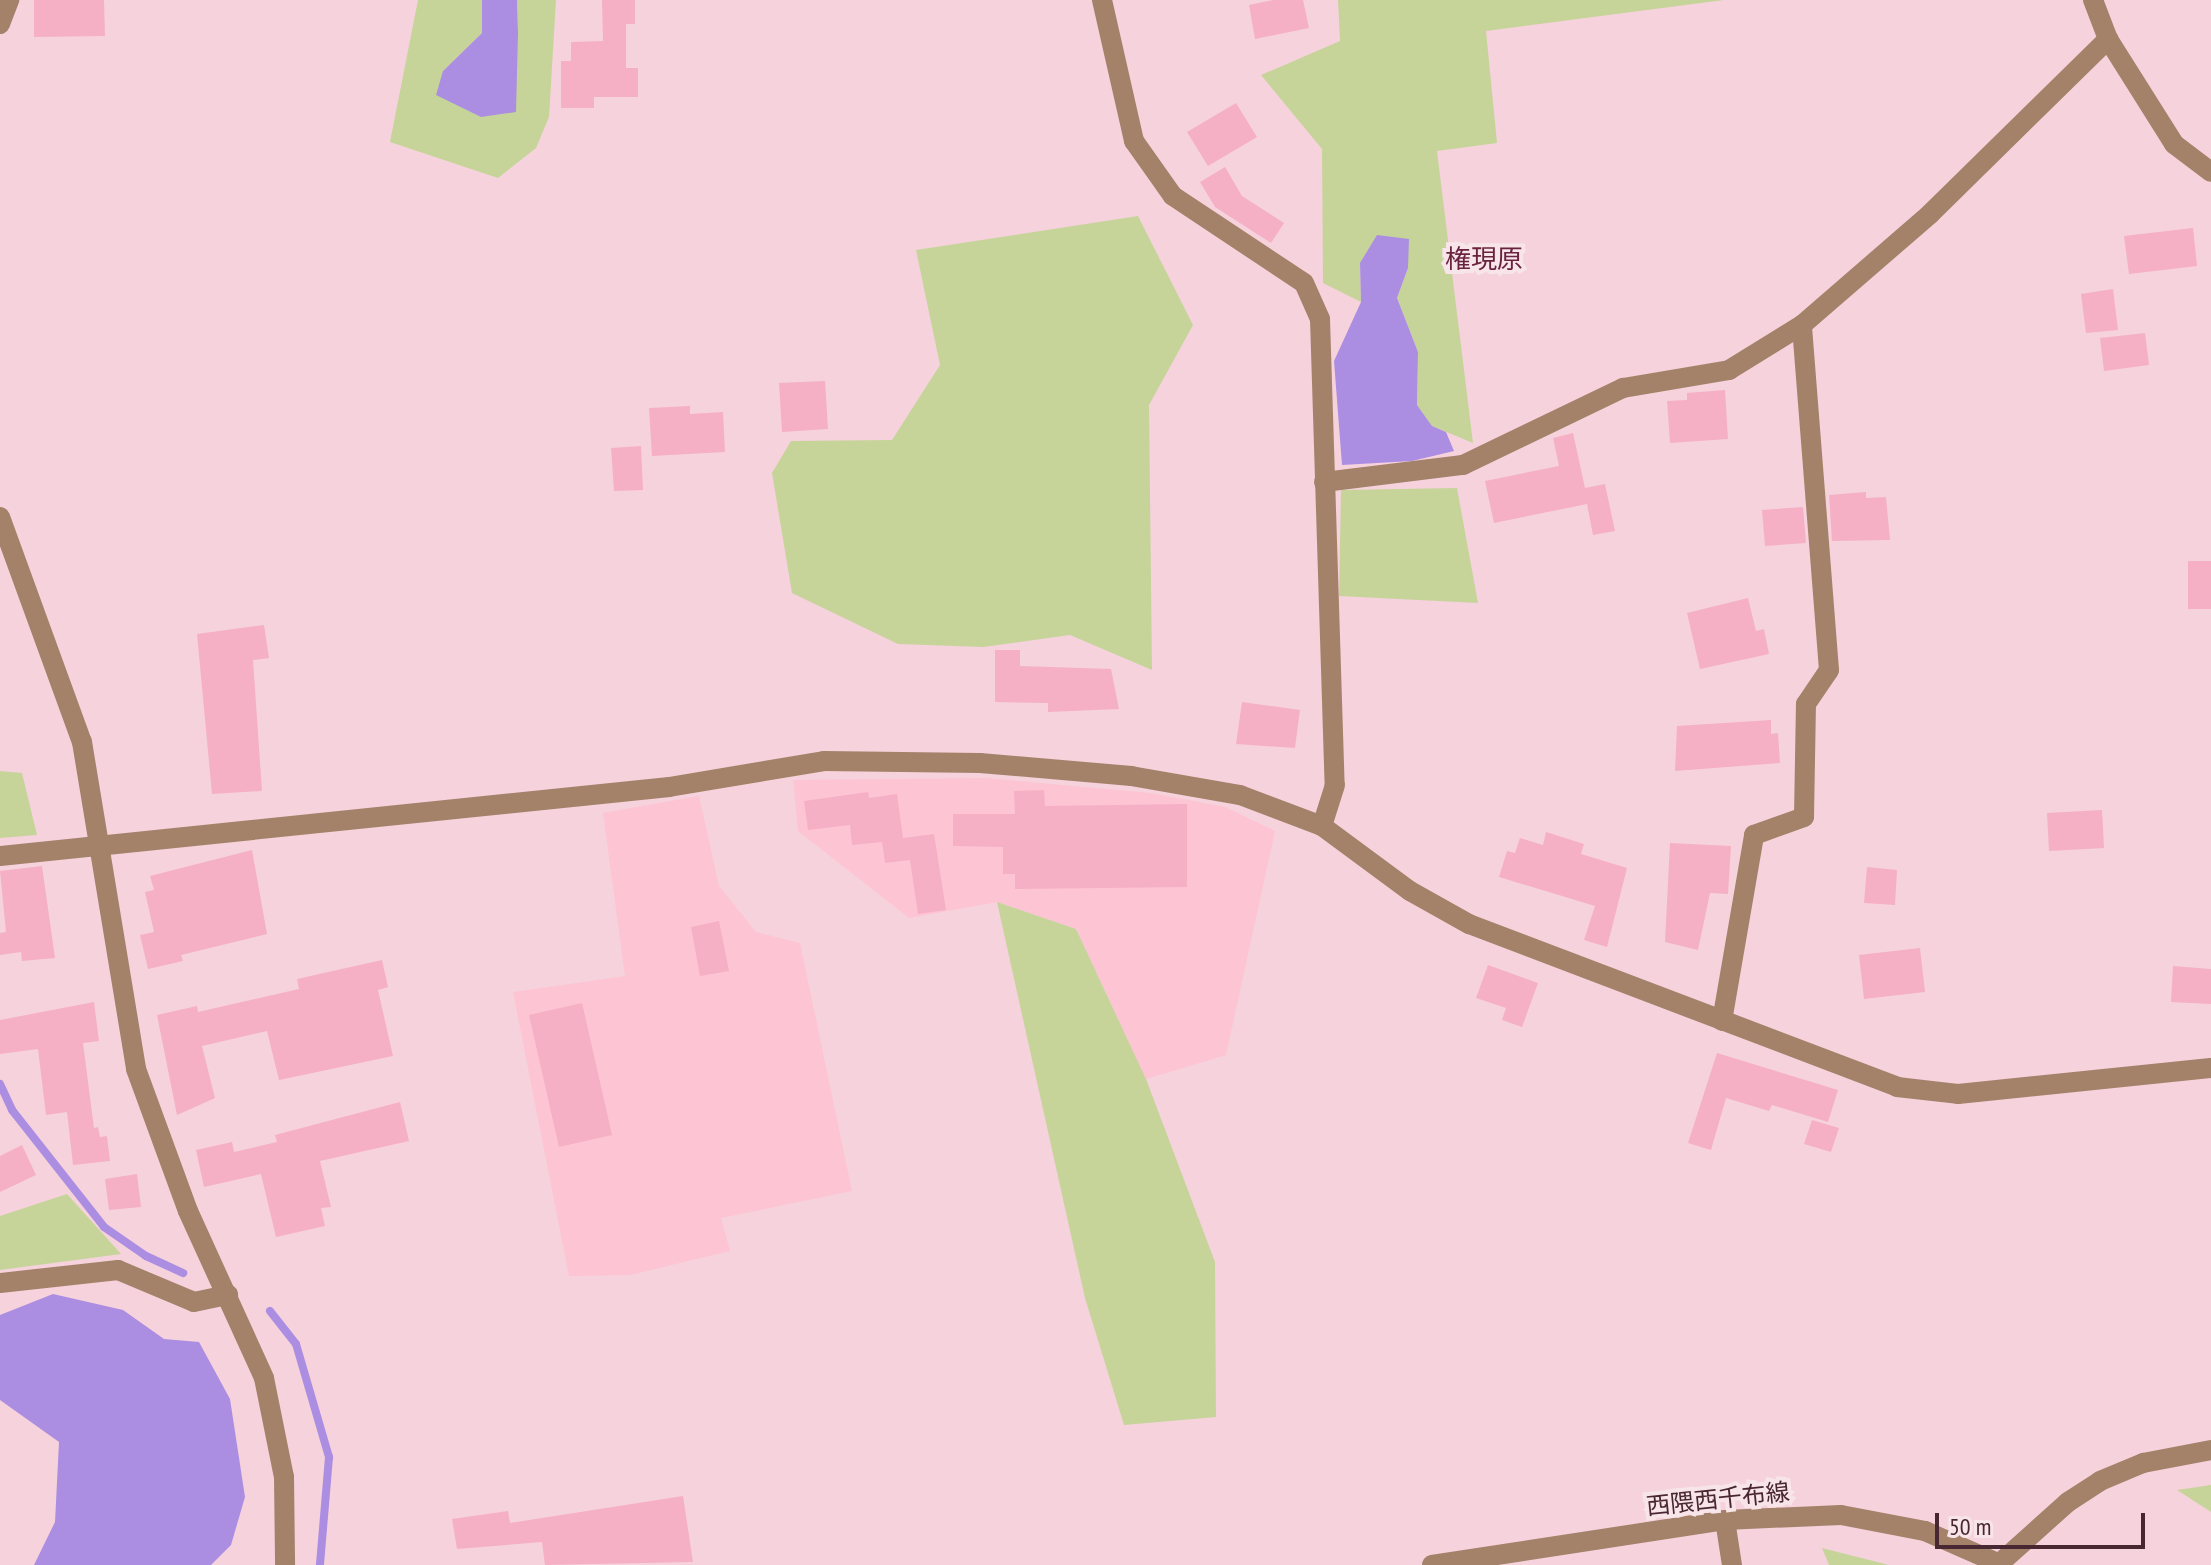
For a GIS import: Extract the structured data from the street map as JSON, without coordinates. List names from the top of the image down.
{
  "streets": {
    "street": ["西隈西千布線"]
  },
  "districts": ["権現原"],
  "scale_bar": "50 m"
}
